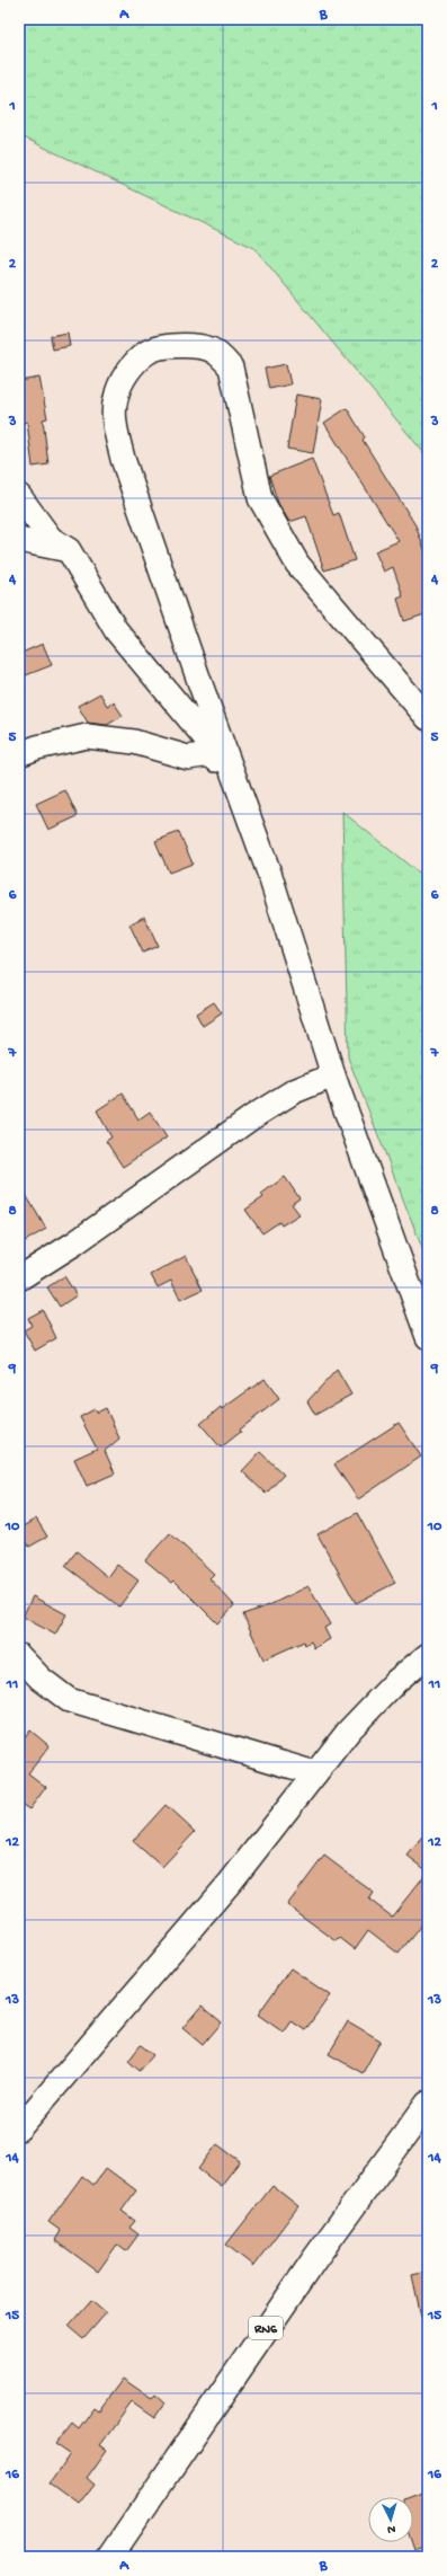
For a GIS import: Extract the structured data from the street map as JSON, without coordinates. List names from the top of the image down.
{
  "streets": {
    "highway": ["RN6"]
  },
  "north": "bottom",
  "grid": {
    "columns": ["A", "B"],
    "rows": [
      "1",
      "2",
      "3",
      "4",
      "5",
      "6",
      "7",
      "8",
      "9",
      "10",
      "11",
      "12",
      "13",
      "14",
      "15",
      "16"
    ]
  }
}
